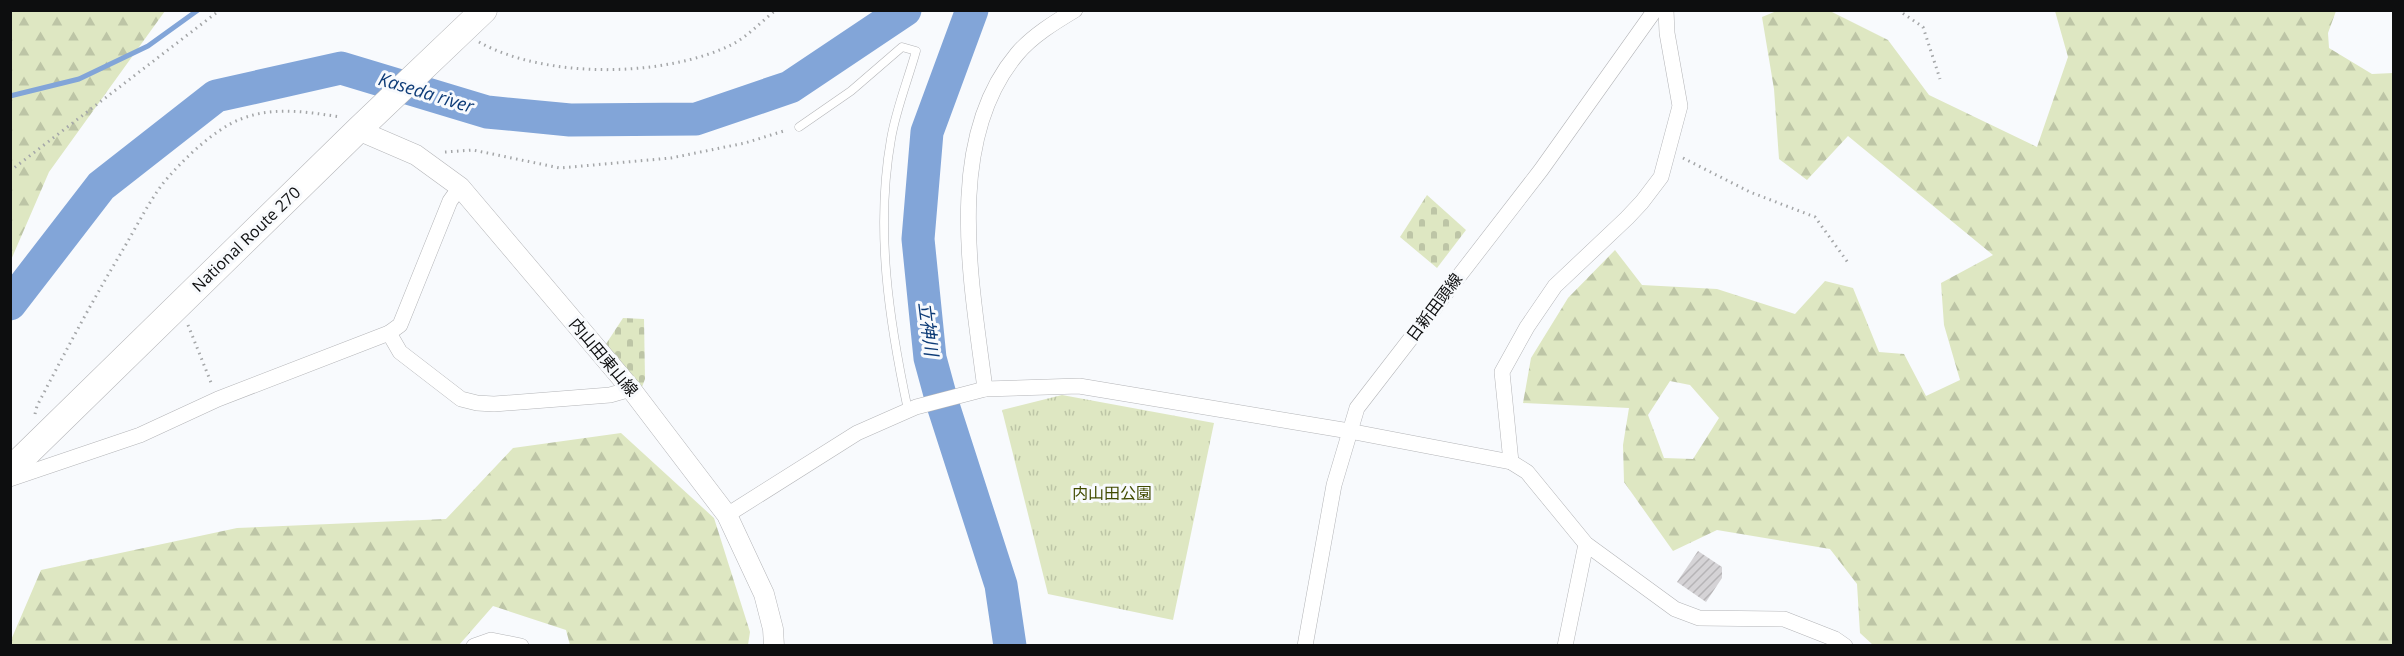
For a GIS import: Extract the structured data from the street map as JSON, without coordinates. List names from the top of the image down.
{
  "streets": {
    "highway": ["National Route 270"],
    "street": ["日新田頭線", "内山田東山線"]
  },
  "crossings": [
    ["National Route 270", "内山田東山線"]
  ],
  "water": ["Kaseda river", "立神川"],
  "parks": ["内山田公園"]
}
